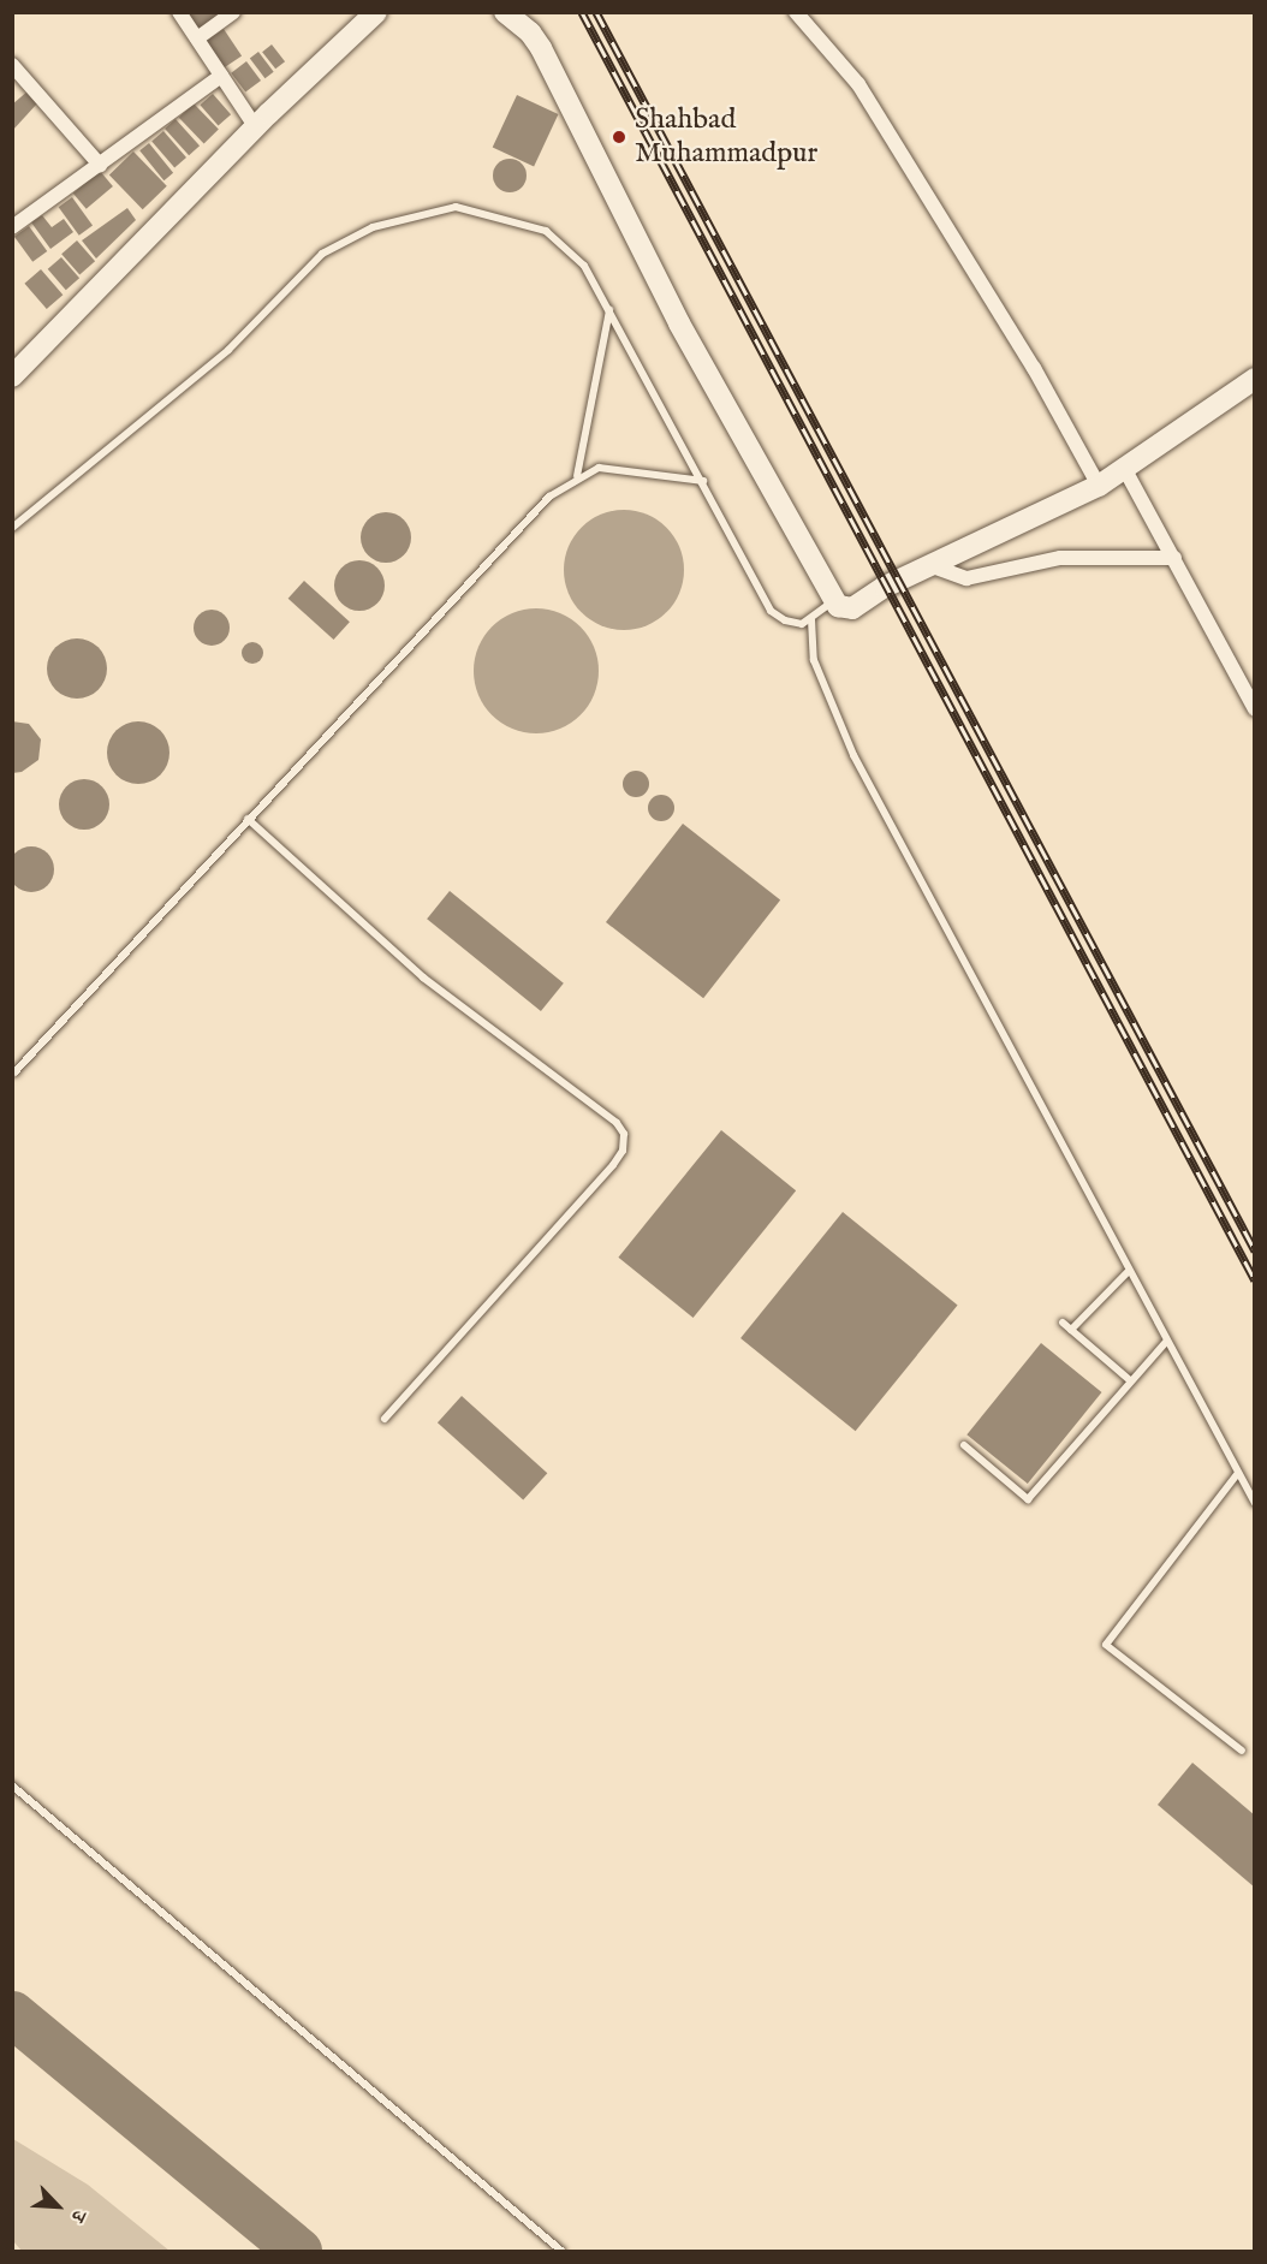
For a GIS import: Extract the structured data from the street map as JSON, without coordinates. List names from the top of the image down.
{
  "places": ["Shahbad Muhammadpur"],
  "north": "bottom right"
}
